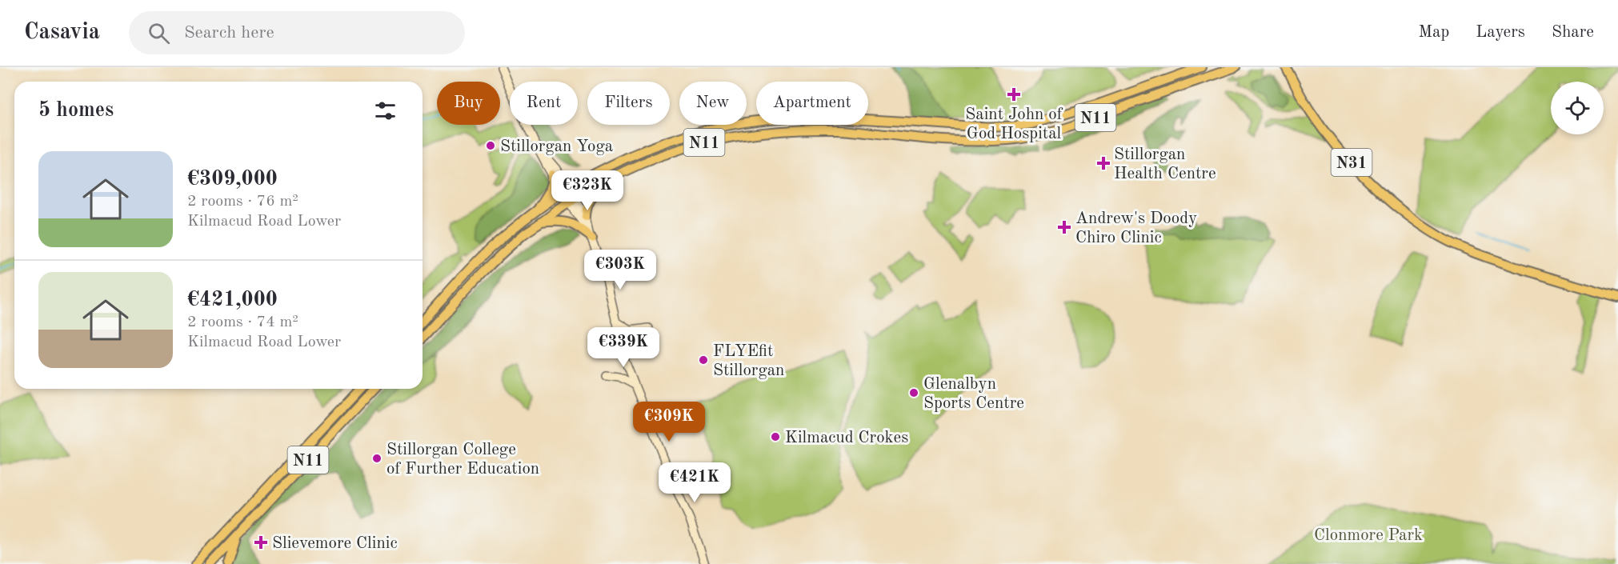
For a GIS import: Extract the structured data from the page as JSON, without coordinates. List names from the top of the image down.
{
  "streets": {
    "highway": ["N11", "N31"]
  },
  "parks": ["Clonmore Park"],
  "places": {
    "health": [
      "Saint John of God Hospital",
      "Stillorgan Health Centre",
      "Andrew's Doody Chiro Clinic",
      "Slievemore Clinic"
    ],
    "other": [
      "Stillorgan Yoga",
      "FLYEfit Stillorgan",
      "Glenalbyn Sports Centre",
      "Kilmacud Crokes",
      "Stillorgan College of Further Education"
    ]
  },
  "page": {
    "header": "Casavia",
    "search": "Search here",
    "nav": ["Map", "Layers", "Share"],
    "chip": [
      "Buy",
      "Rent",
      "Filters",
      "New",
      "Apartment"
    ],
    "heading": "5 homes",
    "list": [
      {
        "name": "€309,000",
        "note": "2 rooms · 76 m² · Kilmacud Road Lower"
      },
      {
        "name": "€421,000",
        "note": "2 rooms · 74 m² · Kilmacud Road Lower"
      }
    ],
    "price": [
      "€323K",
      "€303K",
      "€339K",
      "€309K",
      "€421K"
    ]
  }
}
